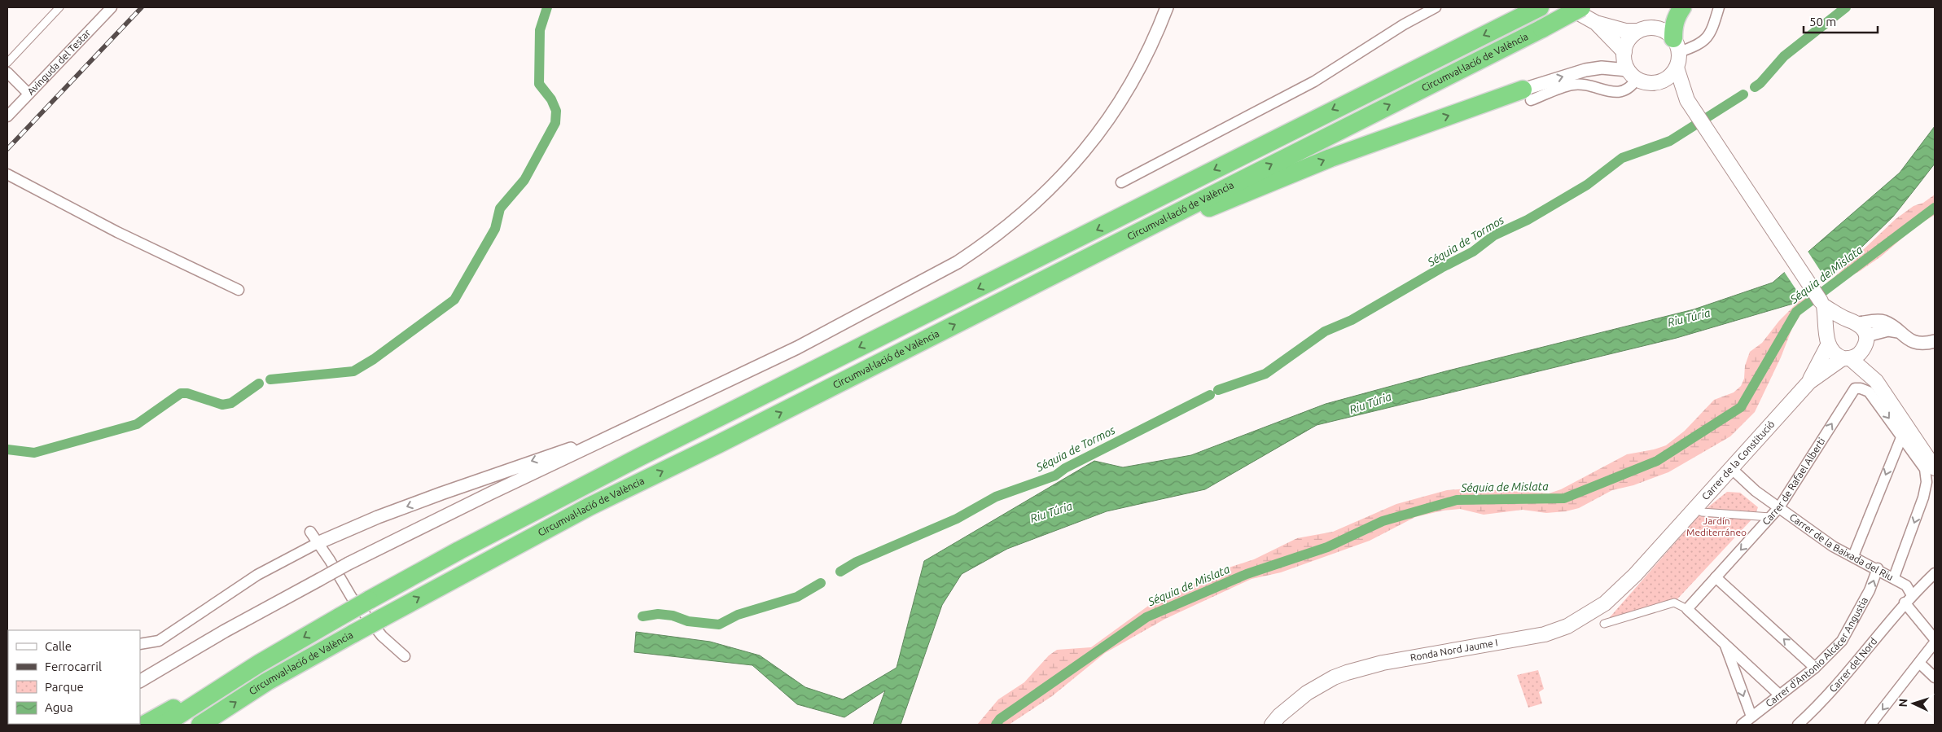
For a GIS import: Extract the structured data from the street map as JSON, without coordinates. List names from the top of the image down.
{
  "streets": {
    "highway": ["Circumval·lació de València"],
    "main road": ["Carrer de la Constitució", "Ronda Nord Jaume I"],
    "street": [
      "Avinguda del Testar",
      "Carrer de Rafael Alberti",
      "Carrer de la Baixada del Riu",
      "Carrer d'Antonio Alcácer Angustia",
      "Carrer del Nord"
    ]
  },
  "crossings": [
    ["Carrer de la Constitució", "Carrer de la Baixada del Riu"],
    ["Carrer de la Constitució", "Ronda Nord Jaume I"],
    ["Carrer de Rafael Alberti", "Carrer de la Baixada del Riu"],
    ["Carrer de la Baixada del Riu", "Carrer d'Antonio Alcácer Angustia"],
    ["Carrer de la Baixada del Riu", "Carrer del Nord"]
  ],
  "water": ["Séquia de Tormos", "Séquia de Mislata", "Riu Túria"],
  "parks": ["Jardín Mediterráneo"],
  "legend": [
    "Calle",
    "Ferrocarril",
    "Parque",
    "Agua"
  ],
  "scale_bar": "50 m",
  "north": "left"
}
